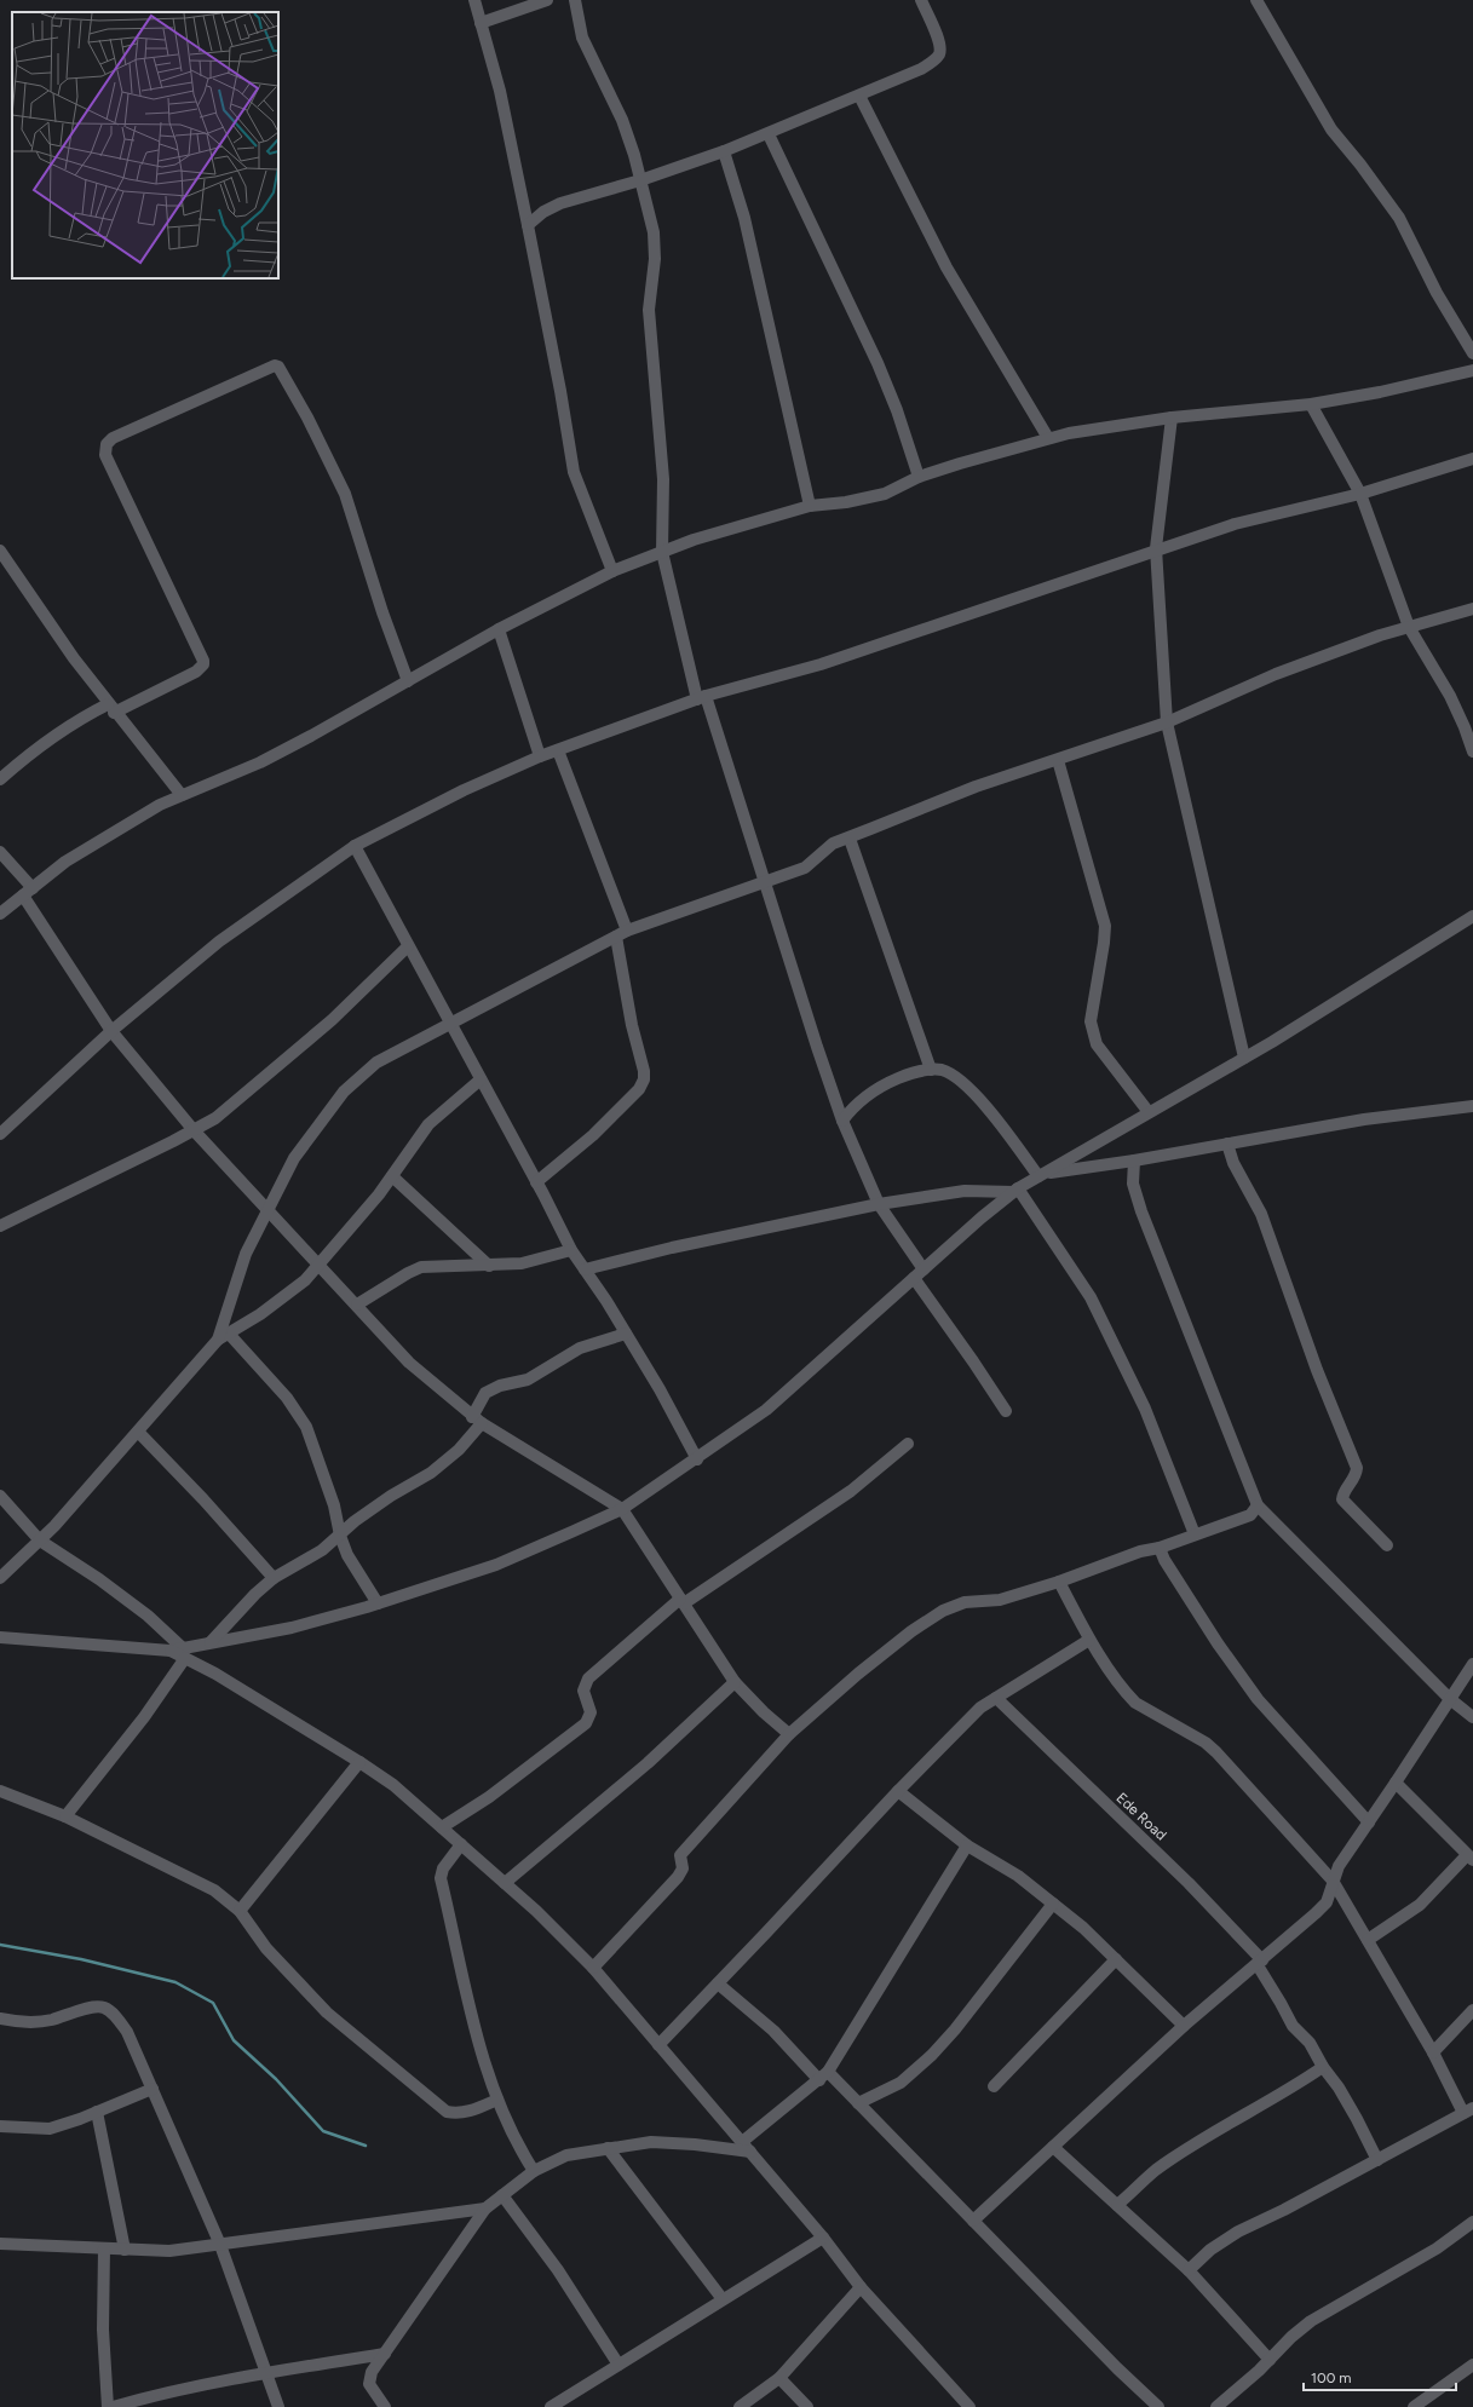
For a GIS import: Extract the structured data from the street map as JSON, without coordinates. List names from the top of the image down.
{
  "streets": {
    "street": ["Ede Road"]
  },
  "scale_bar": "100 m"
}
